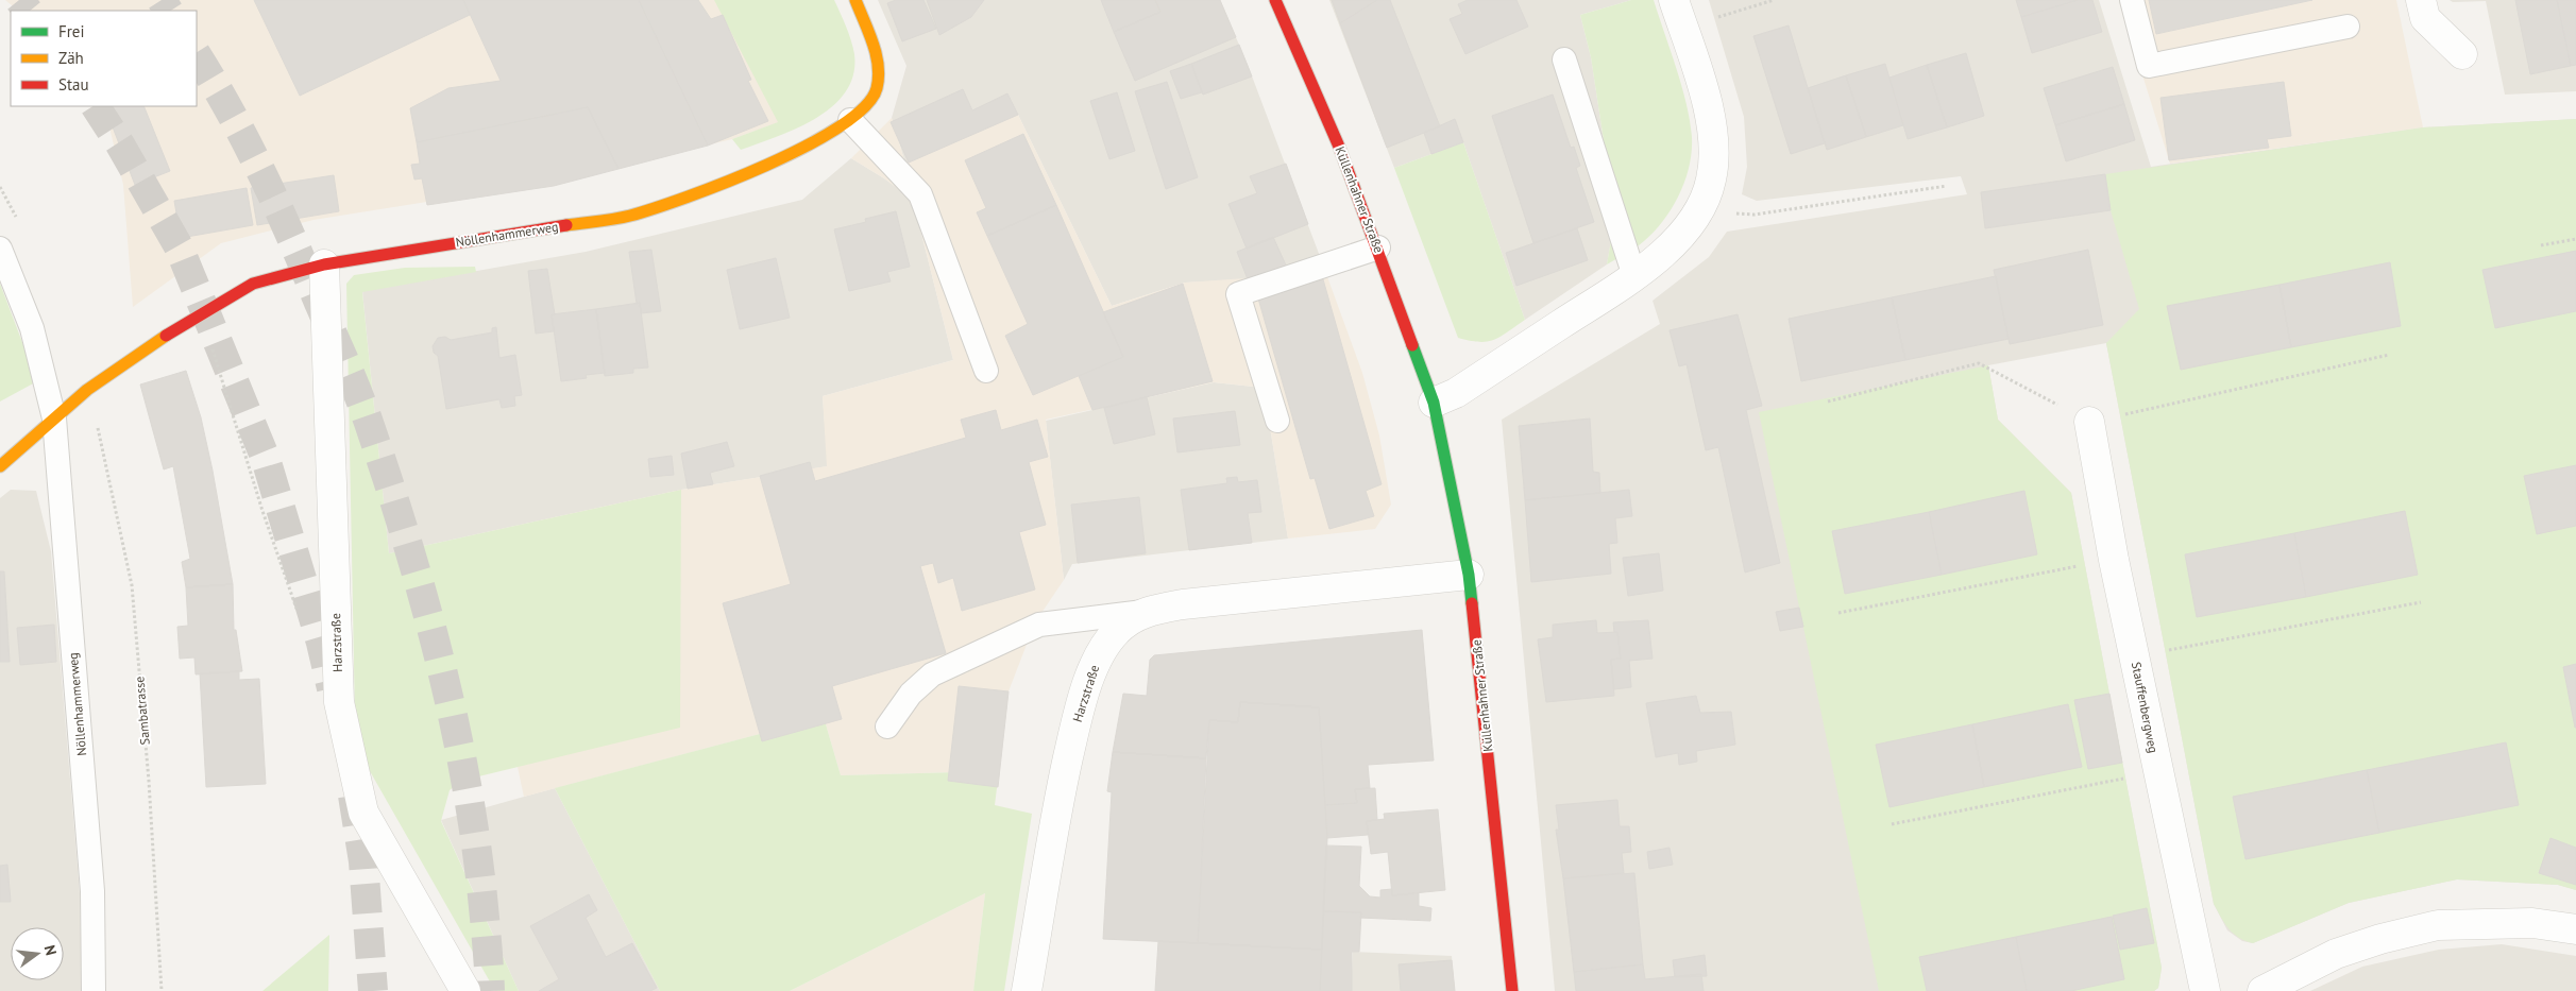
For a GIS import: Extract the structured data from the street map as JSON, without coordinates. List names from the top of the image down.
{
  "streets": {
    "street": [
      "Küllenhahner Straße",
      "Nöllenhammerweg",
      "Harzstraße",
      "Stauffenbergweg"
    ],
    "path": ["Sambatrasse"]
  },
  "crossings": [
    ["Küllenhahner Straße", "Harzstraße"],
    ["Nöllenhammerweg", "Harzstraße"]
  ],
  "legend": ["Frei", "Zäh", "Stau"],
  "north": "right"
}
